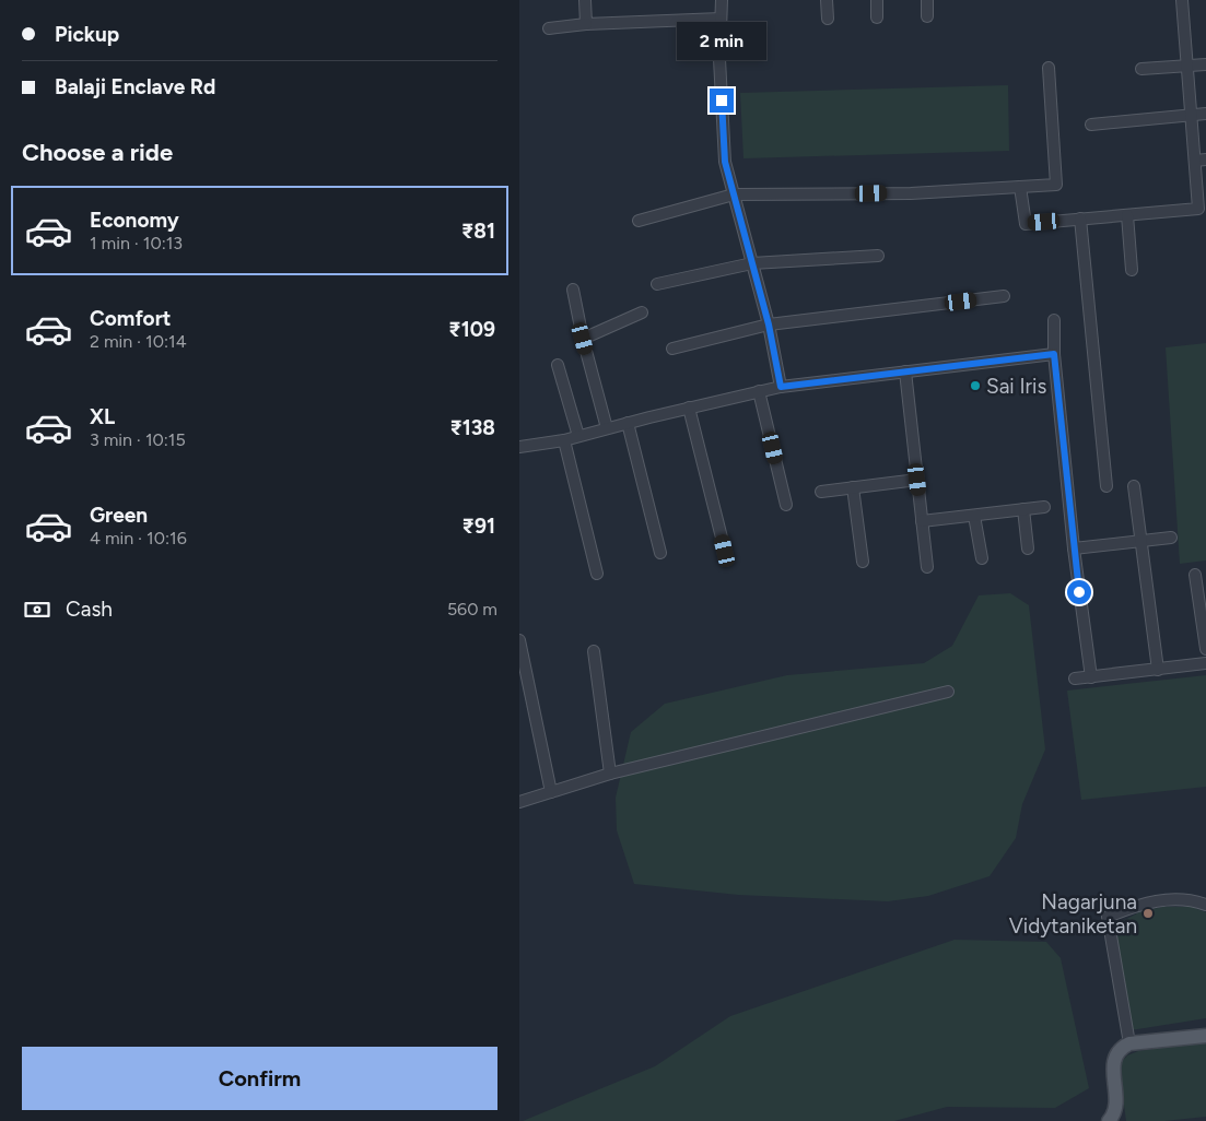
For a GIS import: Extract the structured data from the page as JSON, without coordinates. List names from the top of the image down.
{
  "places": ["Sai Iris", "Nagarjuna Vidytaniketan"],
  "page": {
    "banner": ["Pickup", "Balaji Enclave Rd"],
    "bubble": "2 min",
    "heading": "Choose a ride",
    "list": [
      {
        "name": "Economy",
        "note": "1 min · 10:13",
        "value": "₹81"
      },
      {
        "name": "Comfort",
        "note": "2 min · 10:14",
        "value": "₹109"
      },
      {
        "name": "XL",
        "note": "3 min · 10:15",
        "value": "₹138"
      },
      {
        "name": "Green",
        "note": "4 min · 10:16",
        "value": "₹91"
      }
    ],
    "pay": ["Cash", "560 m"],
    "buttons": "Confirm"
  }
}
